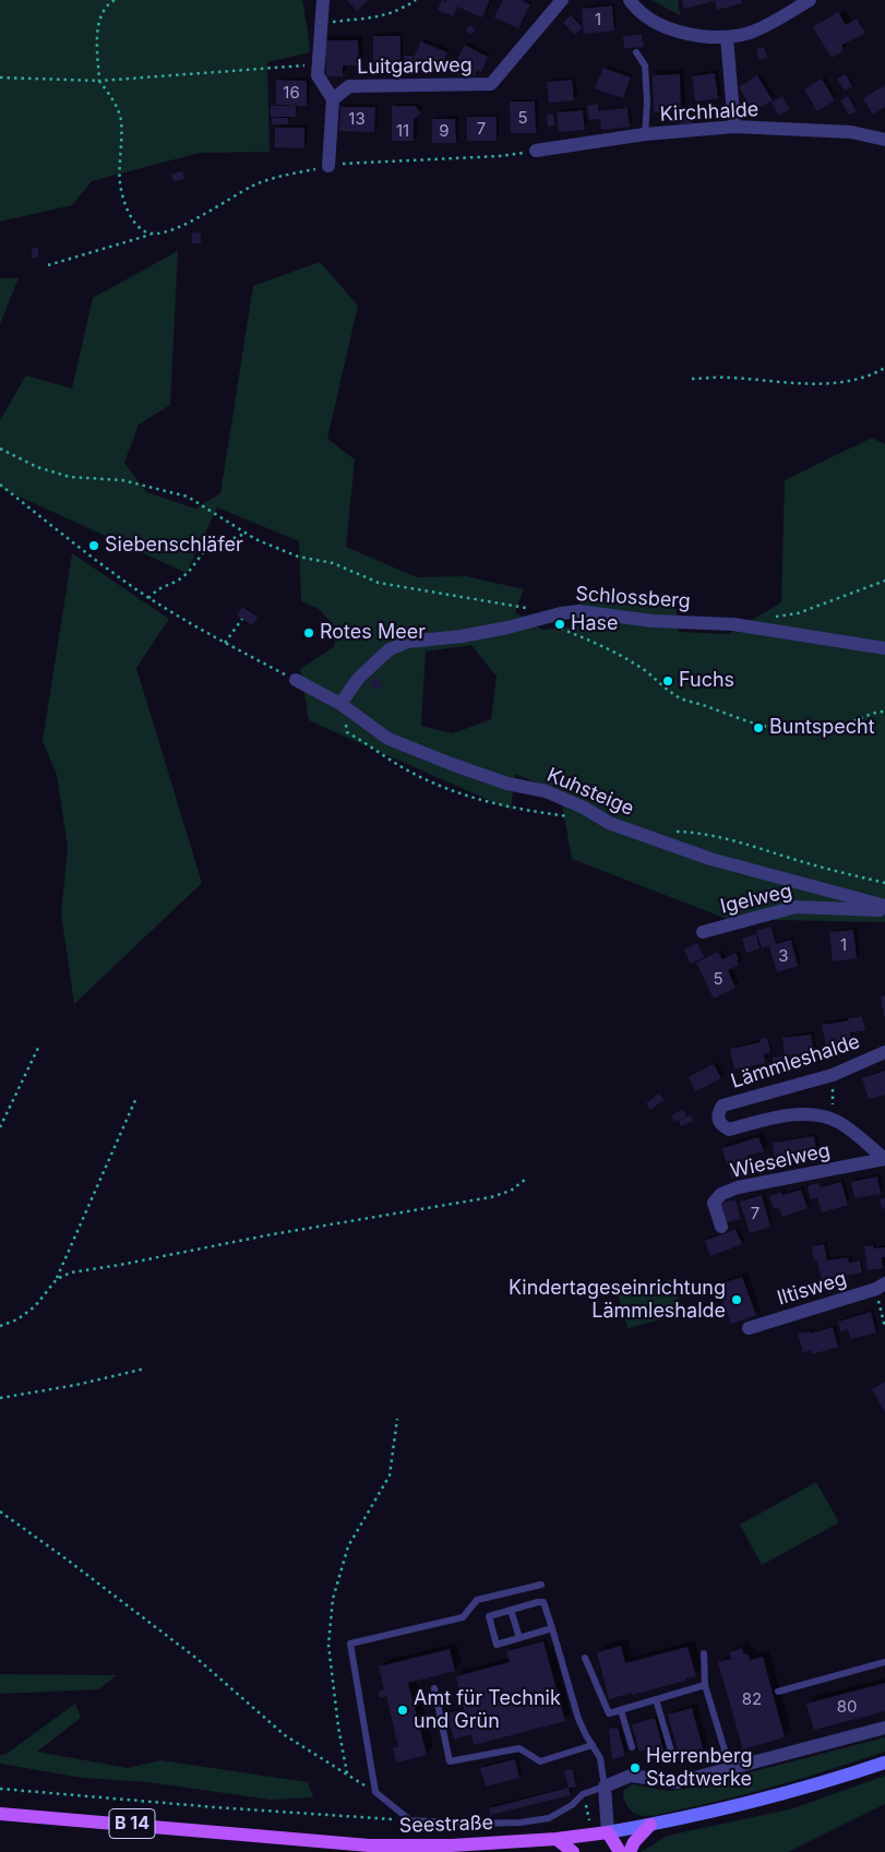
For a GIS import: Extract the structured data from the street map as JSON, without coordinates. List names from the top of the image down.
{
  "streets": {
    "main road": ["B 14", "Seestraße"],
    "street": [
      "Luitgardweg",
      "Kirchhalde",
      "Schlossberg",
      "Kuhsteige",
      "Igelweg",
      "Lämmleshalde",
      "Wieselweg",
      "Iltisweg"
    ]
  },
  "crossings": [
    ["Schlossberg", "Kuhsteige"],
    ["Lämmleshalde", "Wieselweg"]
  ],
  "places": [
    "Siebenschläfer",
    "Hase",
    "Rotes Meer",
    "Fuchs",
    "Buntspecht",
    "Kindertageseinrichtung Lämmleshalde",
    "Amt für Technik und Grün",
    "Herrenberg Stadtwerke"
  ],
  "house_numbers": [
    "1",
    "16",
    "5",
    "13",
    "7",
    "11",
    "9",
    "1",
    "3",
    "5",
    "7",
    "82",
    "80"
  ]
}
